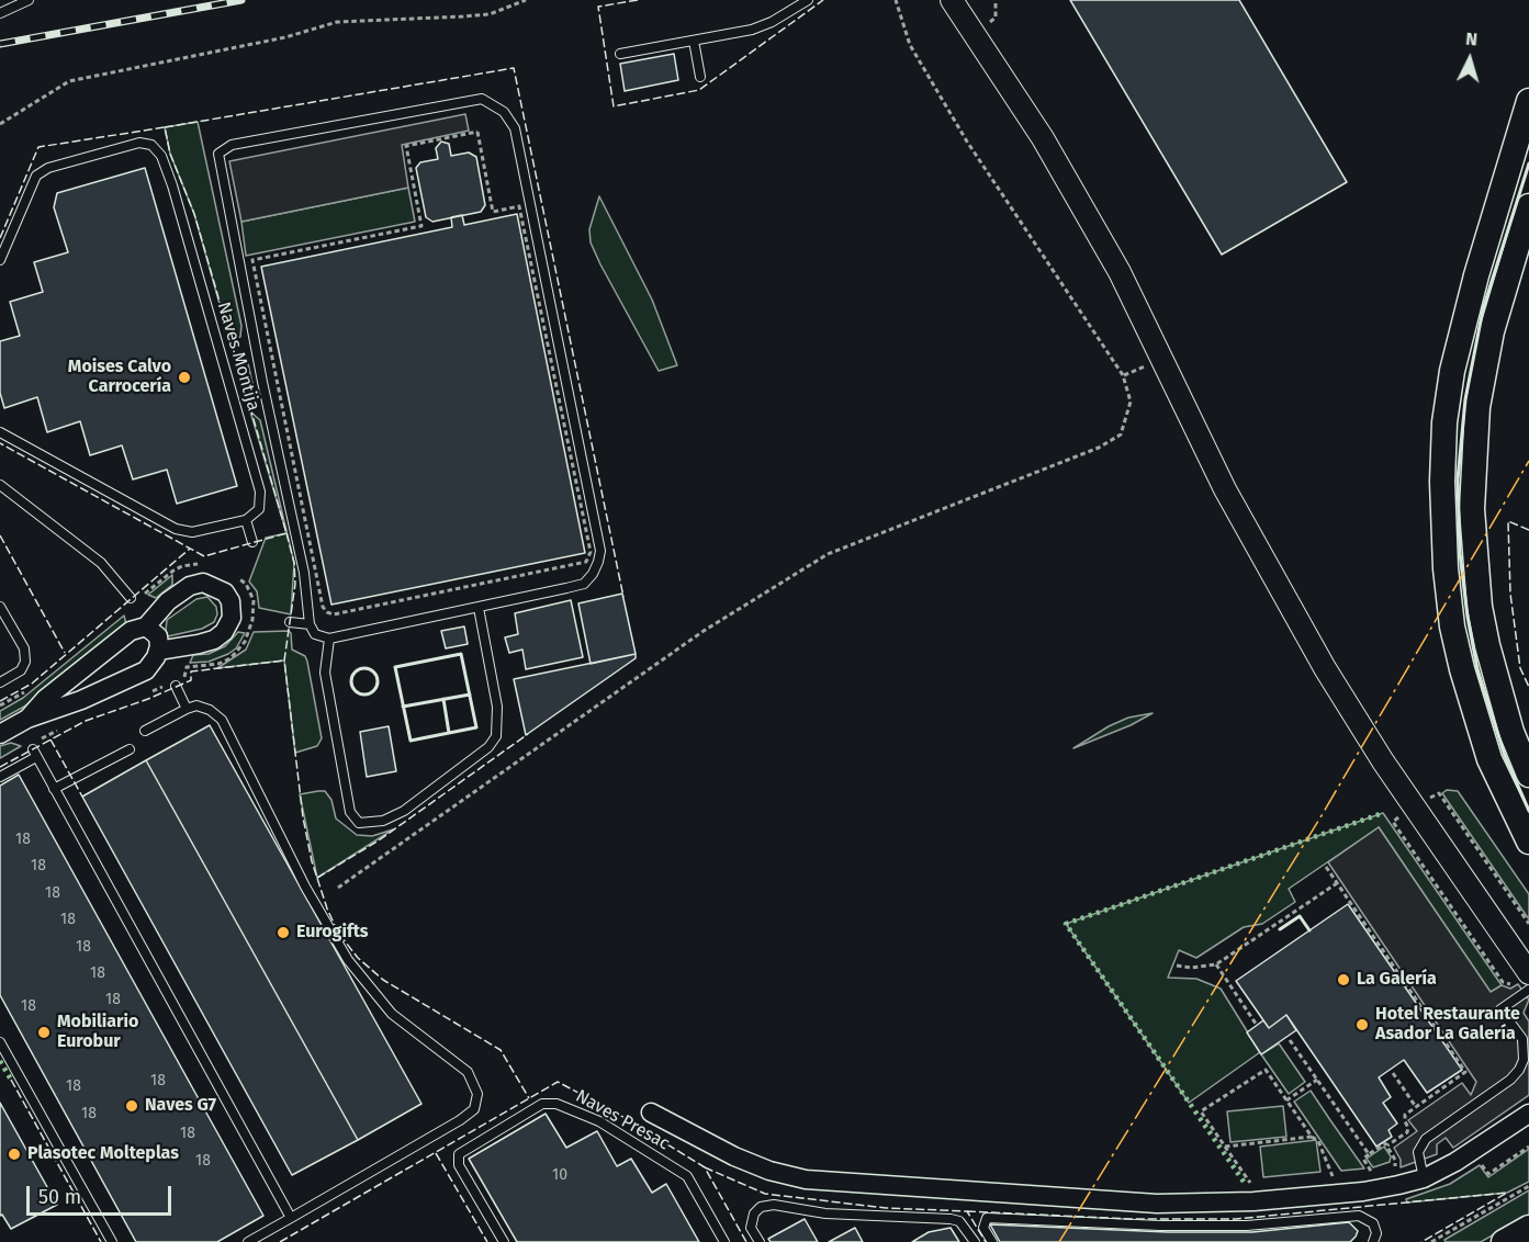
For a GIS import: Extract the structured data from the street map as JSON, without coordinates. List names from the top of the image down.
{
  "streets": {
    "lane": ["Naves Montija", "Naves Presac"]
  },
  "places": [
    "Moises Calvo Carrocería",
    "Eurogifts",
    "La Galería",
    "Hotel Restaurante Asador La Galería",
    "Mobiliario Eurobur",
    "Naves G7",
    "Plasotec Molteplas"
  ],
  "house_numbers": [
    "18",
    "18",
    "18",
    "18",
    "18",
    "18",
    "18",
    "18",
    "18",
    "18",
    "18",
    "18",
    "18",
    "10"
  ],
  "scale_bar": "50 m",
  "north": "top"
}
